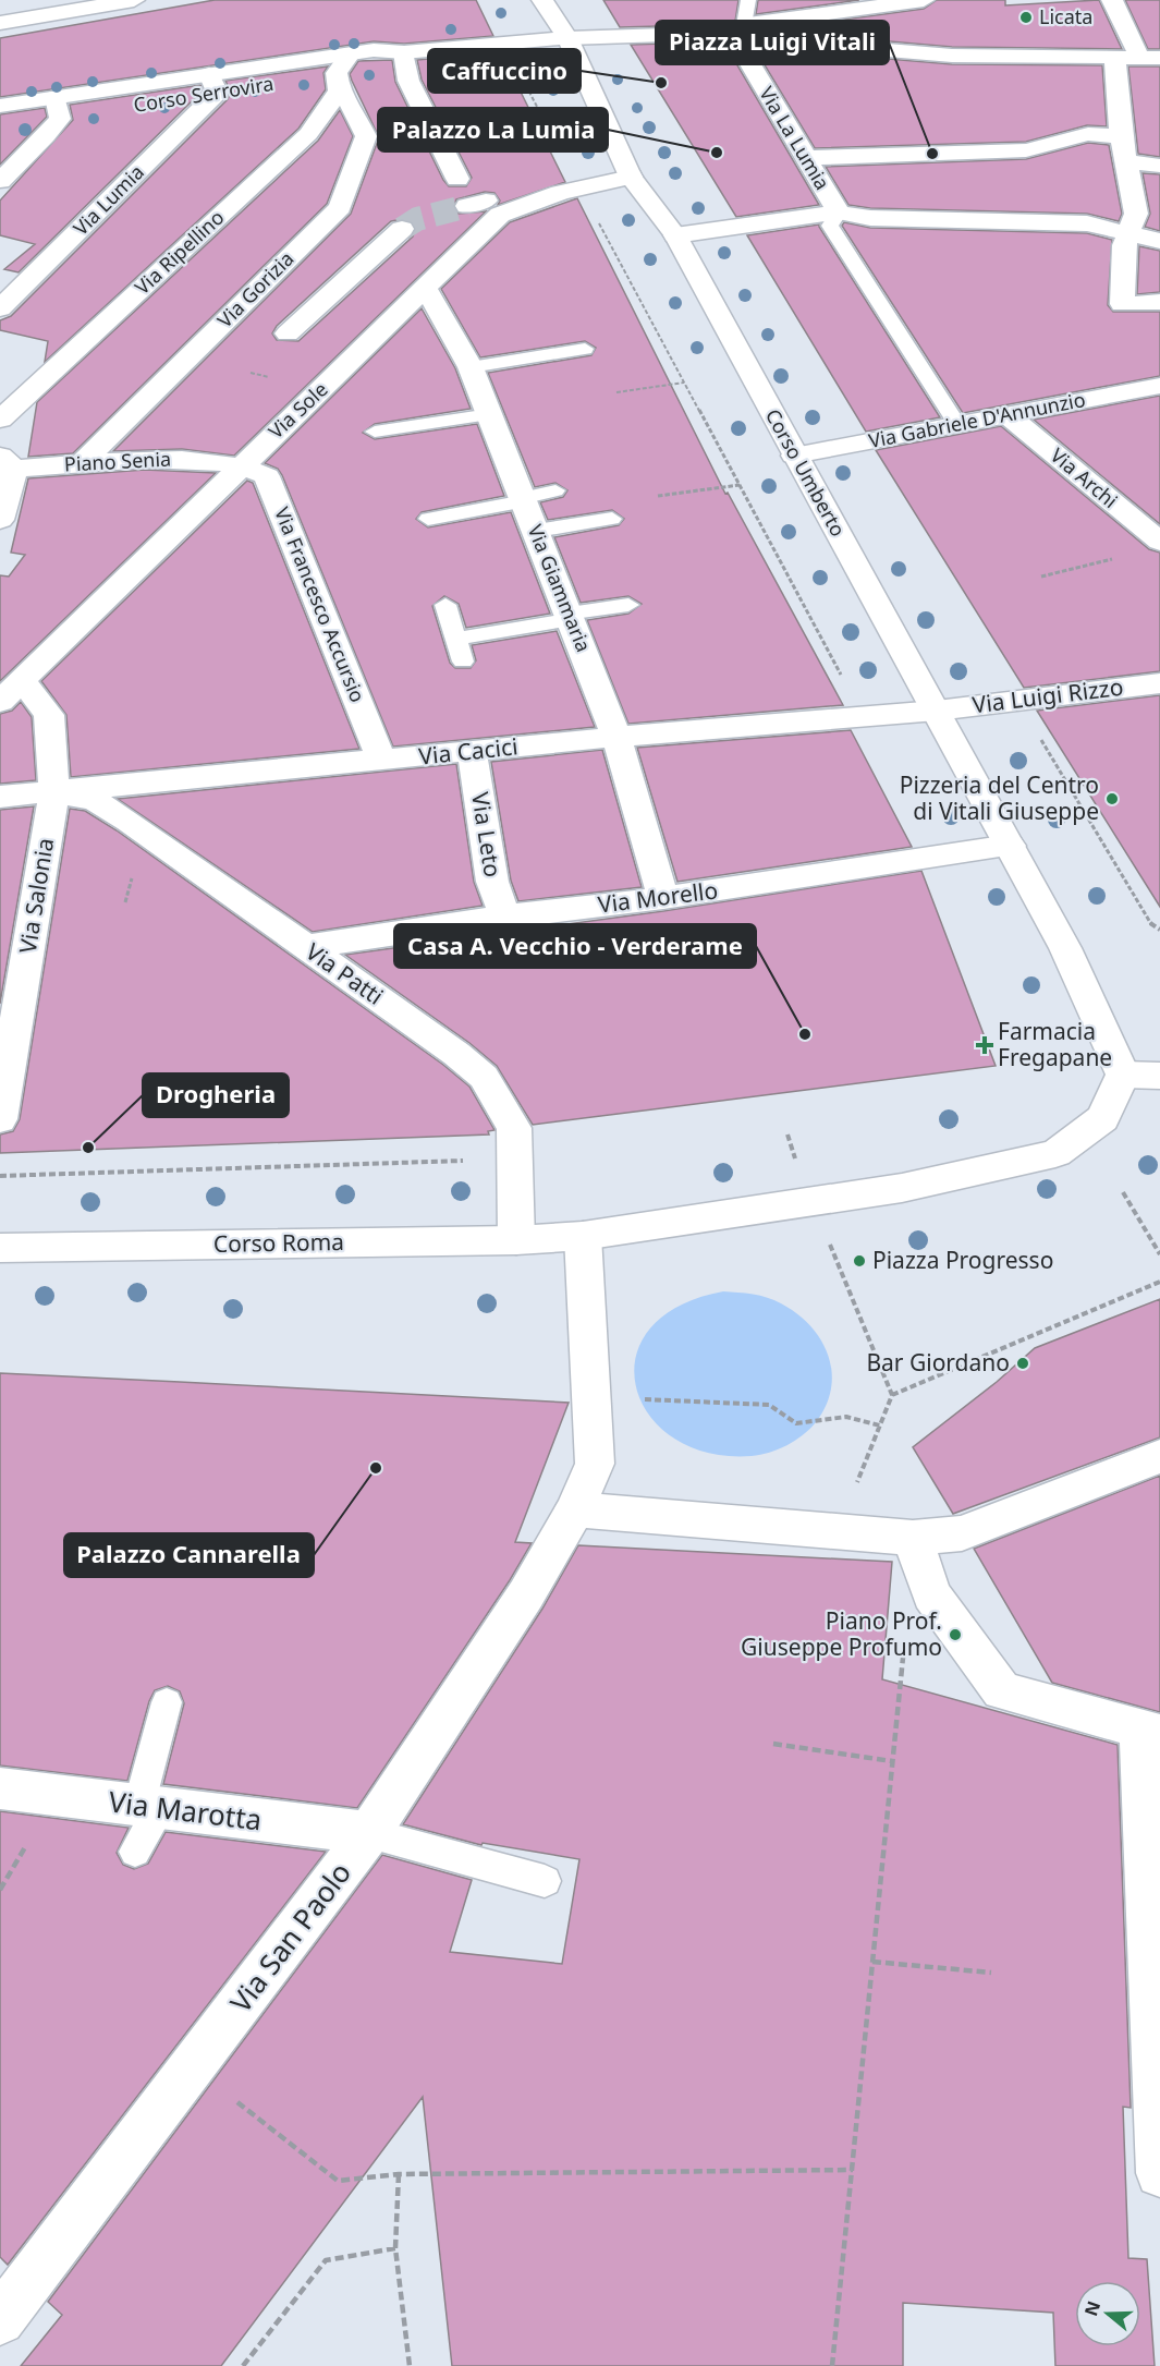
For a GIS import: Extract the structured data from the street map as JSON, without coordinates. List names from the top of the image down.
{
  "streets": {
    "street": [
      "Corso Serrovira",
      "Via La Lumia",
      "Via Lumia",
      "Via Ripellino",
      "Via Gorizia",
      "Via Sole",
      "Via Gabriele D'Annunzio",
      "Piano Senia",
      "Corso Umberto",
      "Via Archi",
      "Via Giammaria",
      "Via Francesco Accursio",
      "Via Luigi Rizzo",
      "Via Cacici",
      "Via Leto",
      "Via Salonia",
      "Via Morello",
      "Via Patti",
      "Corso Roma",
      "Via Marotta",
      "Via San Paolo"
    ]
  },
  "crossings": [
    ["Corso Serrovira", "Via La Lumia"],
    ["Corso Serrovira", "Via Lumia"],
    ["Corso Serrovira", "Via Ripellino"],
    ["Corso Serrovira", "Via Gorizia"],
    ["Corso Serrovira", "Corso Umberto"],
    ["Via Ripellino", "Via Gorizia"],
    ["Via Gorizia", "Piano Senia"],
    ["Via Sole", "Piano Senia"],
    ["Via Sole", "Corso Umberto"],
    ["Via Sole", "Via Giammaria"],
    ["Via Sole", "Via Francesco Accursio"],
    ["Via Sole", "Via Salonia"],
    ["Via Gabriele D'Annunzio", "Corso Umberto"],
    ["Via Gabriele D'Annunzio", "Via Archi"],
    ["Piano Senia", "Via Francesco Accursio"],
    ["Corso Umberto", "Via Luigi Rizzo"],
    ["Corso Umberto", "Via Cacici"],
    ["Corso Umberto", "Via Morello"],
    ["Corso Umberto", "Corso Roma"],
    ["Via Giammaria", "Via Cacici"],
    ["Via Giammaria", "Via Morello"],
    ["Via Francesco Accursio", "Via Cacici"],
    ["Via Luigi Rizzo", "Via Cacici"],
    ["Via Cacici", "Via Leto"],
    ["Via Cacici", "Via Salonia"],
    ["Via Cacici", "Via Patti"],
    ["Via Leto", "Via Morello"],
    ["Via Salonia", "Via Patti"],
    ["Via Morello", "Via Patti"],
    ["Via Patti", "Corso Roma"],
    ["Corso Roma", "Via San Paolo"],
    ["Via Marotta", "Via San Paolo"]
  ],
  "places": {
    "other": [
      "Licata",
      "Caffuccino",
      "Palazzo La Lumia",
      "Piazza Luigi Vitali",
      "Pizzeria del Centro di Vitali Giuseppe",
      "Casa A. Vecchio - Verderame",
      "Drogheria",
      "Piazza Progresso",
      "Bar Giordano",
      "Palazzo Cannarella",
      "Piano Prof. Giuseppe Profumo"
    ],
    "health": ["Farmacia Fregapane"]
  },
  "north": "left"
}
